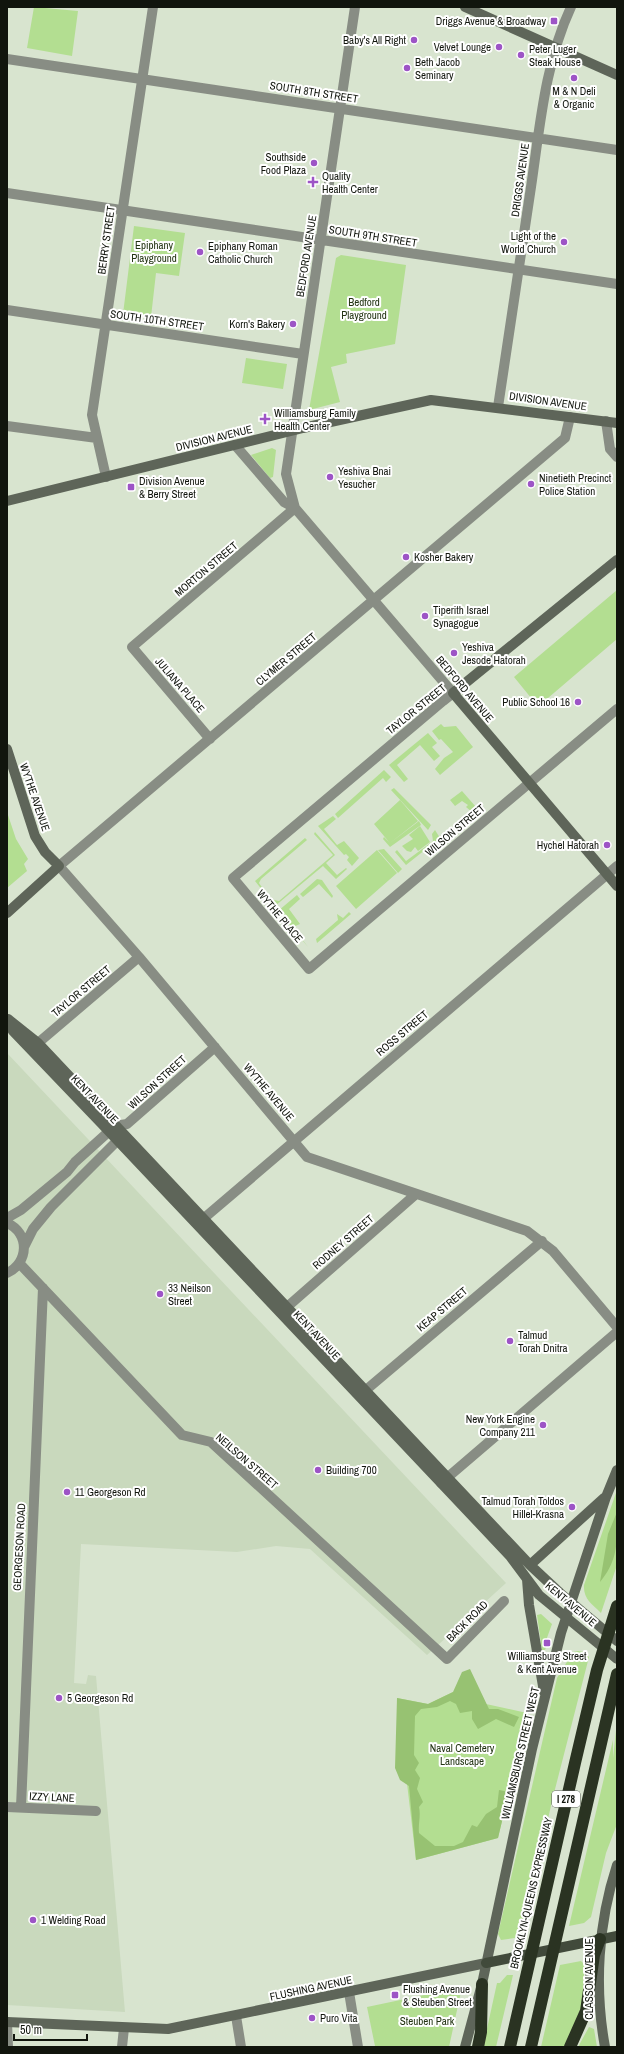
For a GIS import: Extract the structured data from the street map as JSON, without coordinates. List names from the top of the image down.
{
  "streets": {
    "highway": ["I 278", "BROOKLYN-QUEENS EXPRESSWAY"],
    "main road": [
      "BEDFORD AVENUE",
      "DIVISION AVENUE",
      "CLYMER STREET",
      "TAYLOR STREET",
      "WYTHE AVENUE",
      "KENT AVENUE",
      "WILLIAMSBURG STREET WEST",
      "CLASSON AVENUE",
      "FLUSHING AVENUE"
    ],
    "street": [
      "SOUTH 8TH STREET",
      "DRIGGS AVENUE",
      "SOUTH 9TH STREET",
      "BERRY STREET",
      "SOUTH 10TH STREET",
      "MORTON STREET",
      "JULIANA PLACE",
      "WILSON STREET",
      "WYTHE PLACE",
      "ROSS STREET",
      "RODNEY STREET",
      "KEAP STREET",
      "NEILSON STREET",
      "GEORGESON ROAD",
      "BACK ROAD",
      "IZZY LANE"
    ]
  },
  "crossings": [
    ["SOUTH 8TH STREET", "DRIGGS AVENUE"],
    ["SOUTH 8TH STREET", "BERRY STREET"],
    ["SOUTH 8TH STREET", "BEDFORD AVENUE"],
    ["DRIGGS AVENUE", "SOUTH 9TH STREET"],
    ["DRIGGS AVENUE", "DIVISION AVENUE"],
    ["SOUTH 9TH STREET", "BERRY STREET"],
    ["SOUTH 9TH STREET", "BEDFORD AVENUE"],
    ["BERRY STREET", "SOUTH 10TH STREET"],
    ["BERRY STREET", "DIVISION AVENUE"],
    ["BEDFORD AVENUE", "SOUTH 10TH STREET"],
    ["BEDFORD AVENUE", "DIVISION AVENUE"],
    ["BEDFORD AVENUE", "MORTON STREET"],
    ["BEDFORD AVENUE", "CLYMER STREET"],
    ["BEDFORD AVENUE", "TAYLOR STREET"],
    ["BEDFORD AVENUE", "WILSON STREET"],
    ["BEDFORD AVENUE", "ROSS STREET"],
    ["DIVISION AVENUE", "CLYMER STREET"],
    ["MORTON STREET", "JULIANA PLACE"],
    ["CLYMER STREET", "JULIANA PLACE"],
    ["CLYMER STREET", "WYTHE AVENUE"],
    ["TAYLOR STREET", "WYTHE AVENUE"],
    ["TAYLOR STREET", "WYTHE PLACE"],
    ["TAYLOR STREET", "KENT AVENUE"],
    ["WYTHE AVENUE", "WILSON STREET"],
    ["WYTHE AVENUE", "ROSS STREET"],
    ["WYTHE AVENUE", "RODNEY STREET"],
    ["WYTHE AVENUE", "KEAP STREET"],
    ["WILSON STREET", "WYTHE PLACE"],
    ["WILSON STREET", "KENT AVENUE"],
    ["ROSS STREET", "KENT AVENUE"],
    ["KENT AVENUE", "RODNEY STREET"],
    ["KENT AVENUE", "KEAP STREET"],
    ["KENT AVENUE", "WILLIAMSBURG STREET WEST"],
    ["NEILSON STREET", "GEORGESON ROAD"],
    ["NEILSON STREET", "BACK ROAD"],
    ["GEORGESON ROAD", "IZZY LANE"],
    ["WILLIAMSBURG STREET WEST", "FLUSHING AVENUE"],
    ["CLASSON AVENUE", "FLUSHING AVENUE"]
  ],
  "parks": [
    "Epiphany Playground",
    "Bedford Playground",
    "Naval Cemetery Landscape",
    "Steuben Park"
  ],
  "places": {
    "transit": [
      "Driggs Avenue & Broadway",
      "Division Avenue & Berry Street",
      "Williamsburg Street & Kent Avenue",
      "Flushing Avenue & Steuben Street"
    ],
    "other": [
      "Baby's All Right",
      "Velvet Lounge",
      "Peter Luger Steak House",
      "Beth Jacob Seminary",
      "M & N Deli & Organic",
      "Southside Food Plaza",
      "Light of the World Church",
      "Epiphany Roman Catholic Church",
      "Korn's Bakery",
      "Yeshiva Bnai Yesucher",
      "Ninetieth Precinct Police Station",
      "Kosher Bakery",
      "Tiperith Israel Synagogue",
      "Yeshiva Jesode Hatorah",
      "Public School 16",
      "Hychel Hatorah",
      "33 Neilson Street",
      "Talmud Torah Dnitra",
      "New York Engine Company 211",
      "Building 700",
      "11 Georgeson Rd",
      "Talmud Torah Toldos Hillel-Krasna",
      "5 Georgeson Rd",
      "1 Welding Road",
      "Puro Vita"
    ],
    "health": ["Quality Health Center", "Williamsburg Family Health Center"]
  },
  "scale_bar": "50 m"
}
